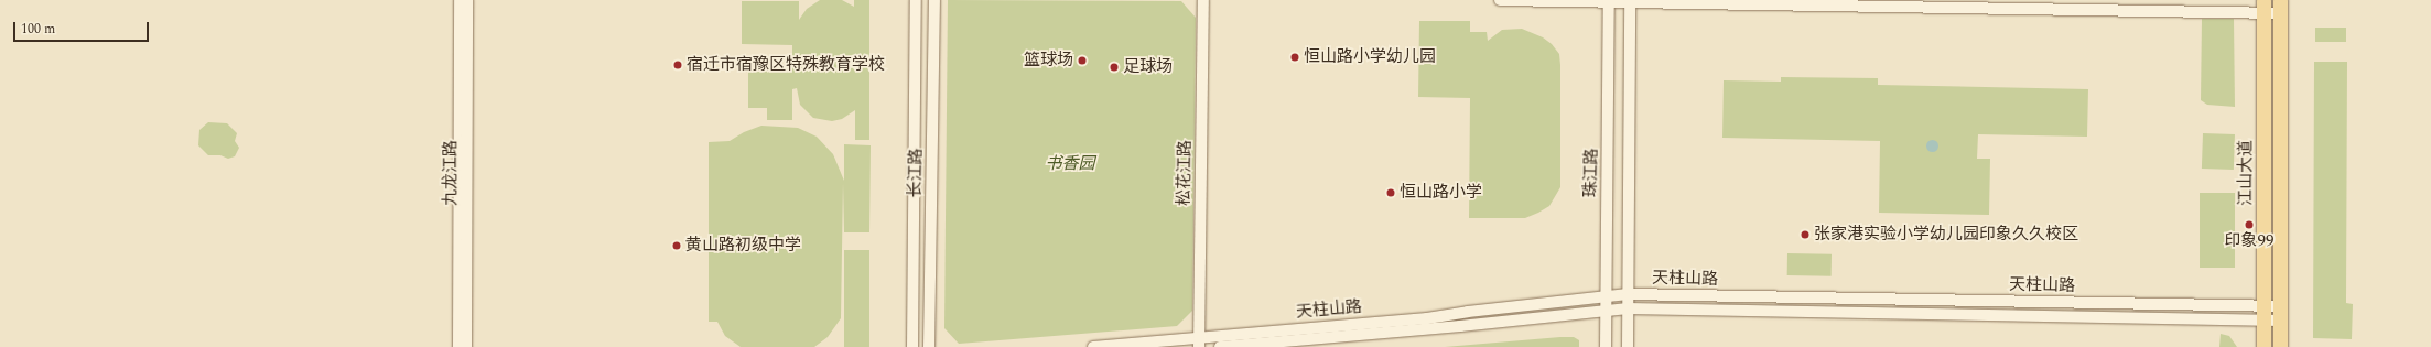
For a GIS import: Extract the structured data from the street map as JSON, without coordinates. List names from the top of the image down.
{
  "streets": {
    "main road": ["江山大道"],
    "street": [
      "九龙江路",
      "长江路",
      "松花江路",
      "珠江路",
      "天柱山路"
    ]
  },
  "crossings": [
    ["松花江路", "天柱山路"],
    ["珠江路", "天柱山路"],
    ["江山大道", "天柱山路"]
  ],
  "parks": ["书香园"],
  "places": [
    "恒山路小学幼儿园",
    "篮球场",
    "宿迁市宿豫区特殊教育学校",
    "足球场",
    "恒山路小学",
    "印象99",
    "张家港实验小学幼儿园印象久久校区",
    "黄山路初级中学"
  ],
  "scale_bar": "100 m"
}
